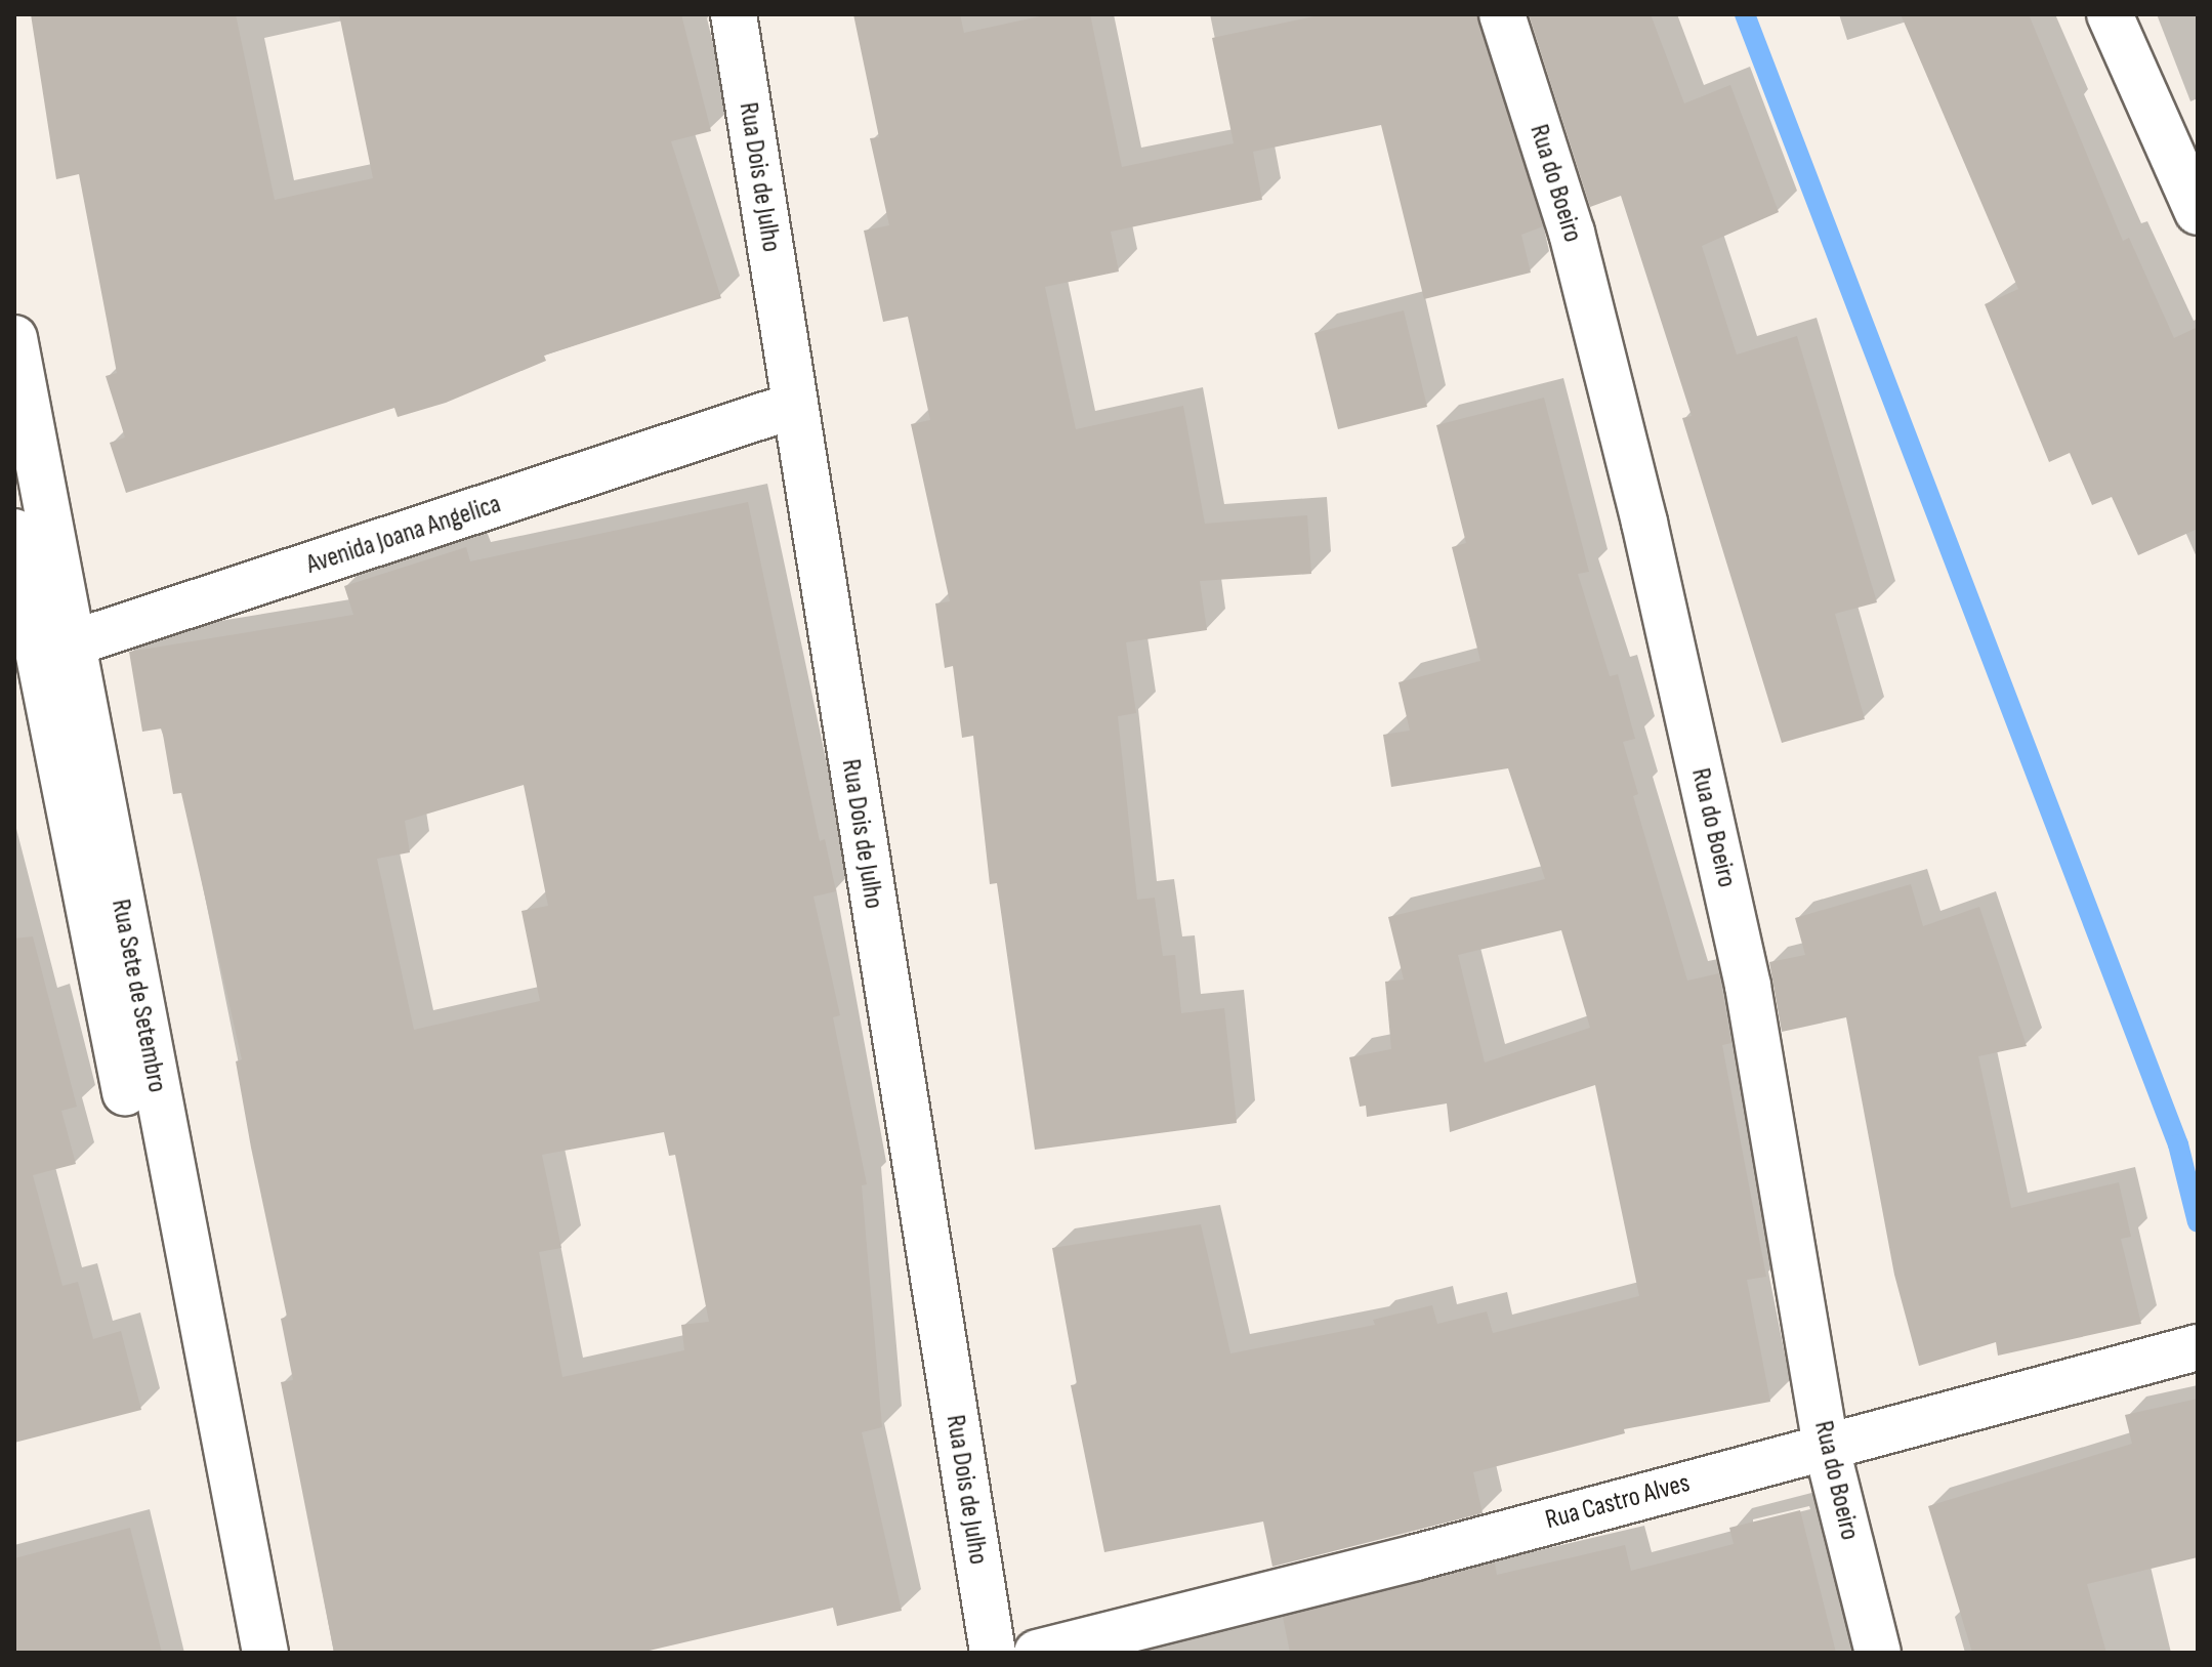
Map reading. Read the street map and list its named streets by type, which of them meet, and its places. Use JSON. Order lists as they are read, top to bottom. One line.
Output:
{"streets":{"street":["Rua Dois de Julho","Rua do Boeiro","Avenida Joana Angelica","Rua Sete de Setembro","Rua Castro Alves"]},"crossings":[["Rua Dois de Julho","Avenida Joana Angelica"],["Rua do Boeiro","Rua Castro Alves"],["Avenida Joana Angelica","Rua Sete de Setembro"]]}
